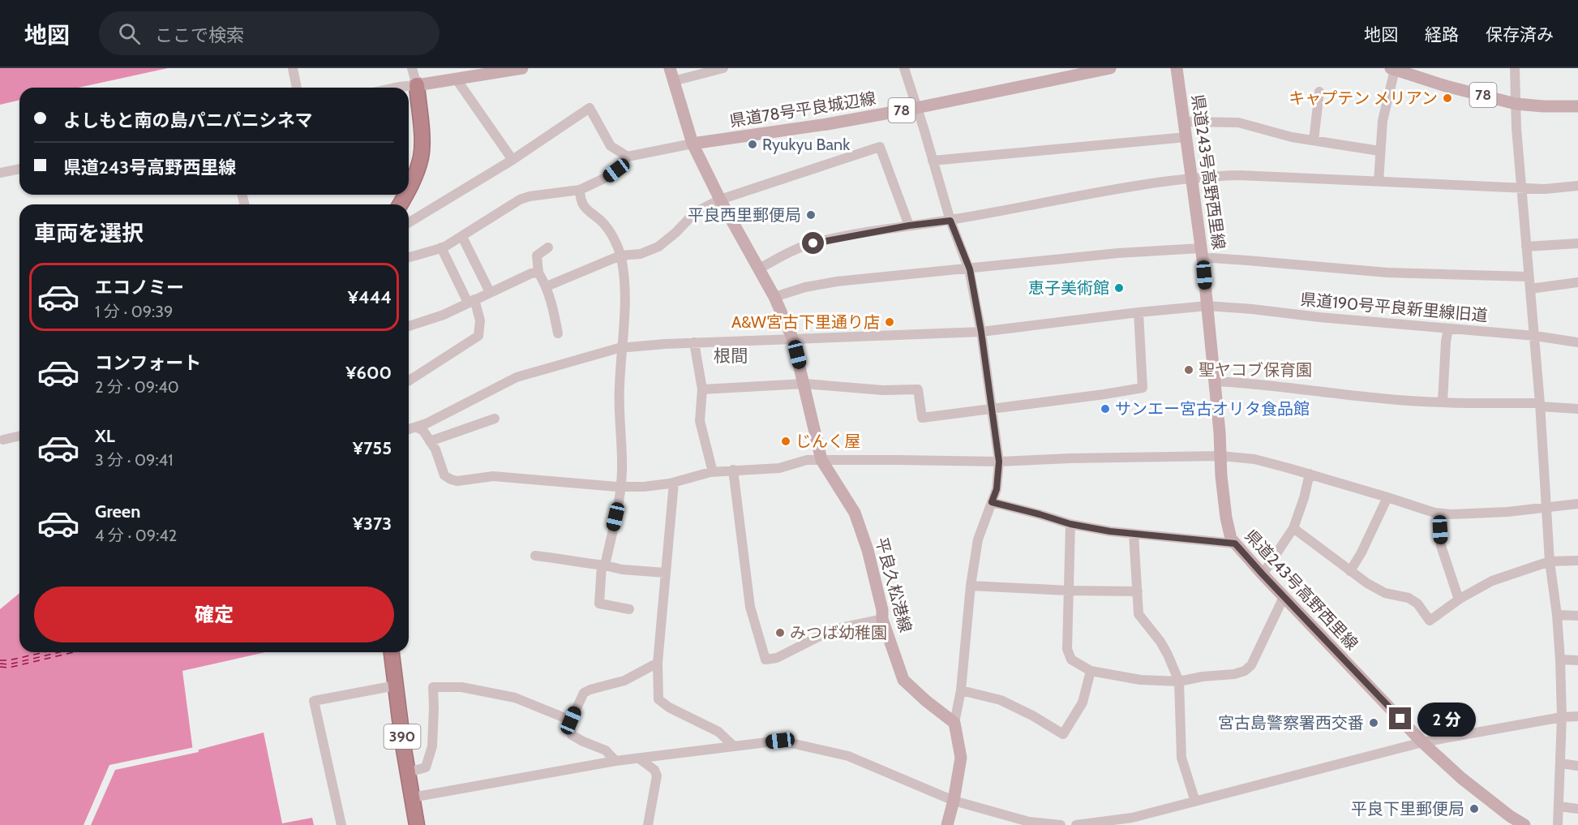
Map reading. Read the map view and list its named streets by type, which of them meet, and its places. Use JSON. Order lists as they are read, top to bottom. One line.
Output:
{"streets":{"highway":["390"],"main road":["78","県道78号平良城辺線","県道243号高野西里線","平良久松港線"],"street":["県道190号平良新里線旧道"]},"crossings":[["県道78号平良城辺線","平良久松港線"],["県道243号高野西里線","県道190号平良新里線旧道"],["県道190号平良新里線旧道","平良久松港線"]],"districts":["根間"],"places":["キャプテン メリアン","Ryukyu Bank","平良西里郵便局","恵子美術館","A&W宮古下里通り店","聖ヤコブ保育園","サンエー宮古オリタ食品館","じんく屋","みつば幼稚園","宮古島警察署西交番","平良下里郵便局"],"page":{"header":"地図","search":"ここで検索","nav":["地図","経路","保存済み"],"banner":["よしもと南の島パニパニシネマ","県道243号高野西里線"],"heading":"車両を選択","list":[{"name":"エコノミー","note":"1 分 · 09:39","value":"¥444"},{"name":"コンフォート","note":"2 分 · 09:40","value":"¥600"},{"name":"XL","note":"3 分 · 09:41","value":"¥755"},{"name":"Green","note":"4 分 · 09:42","value":"¥373"}],"buttons":"確定","bubble":"2 分"}}
